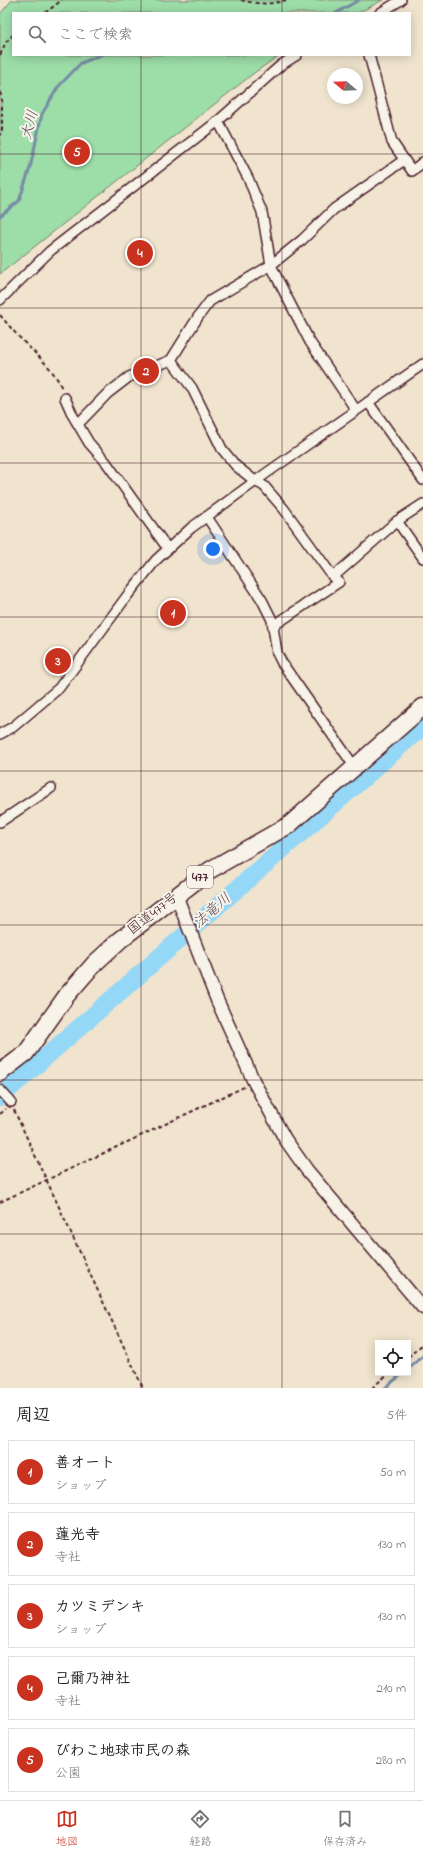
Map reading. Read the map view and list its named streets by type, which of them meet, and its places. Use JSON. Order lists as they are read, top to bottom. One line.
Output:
{"streets":{"highway":["477","国道477号"]},"water":["大川","法竜川"],"north":"left","page":{"search":"ここで検索","pins":["5","4","2","1","3"],"heading":["周辺","5件"],"list":[{"mark":"1","name":"善オート","note":"ショップ","value":"50 m"},{"mark":"2","name":"蓮光寺","note":"寺社","value":"130 m"},{"mark":"3","name":"カツミデンキ","note":"ショップ","value":"130 m"},{"mark":"4","name":"己爾乃神社","note":"寺社","value":"210 m"},{"mark":"5","name":"びわこ地球市民の森","note":"公園","value":"280 m"}],"nav":["地図","経路","保存済み"]}}
